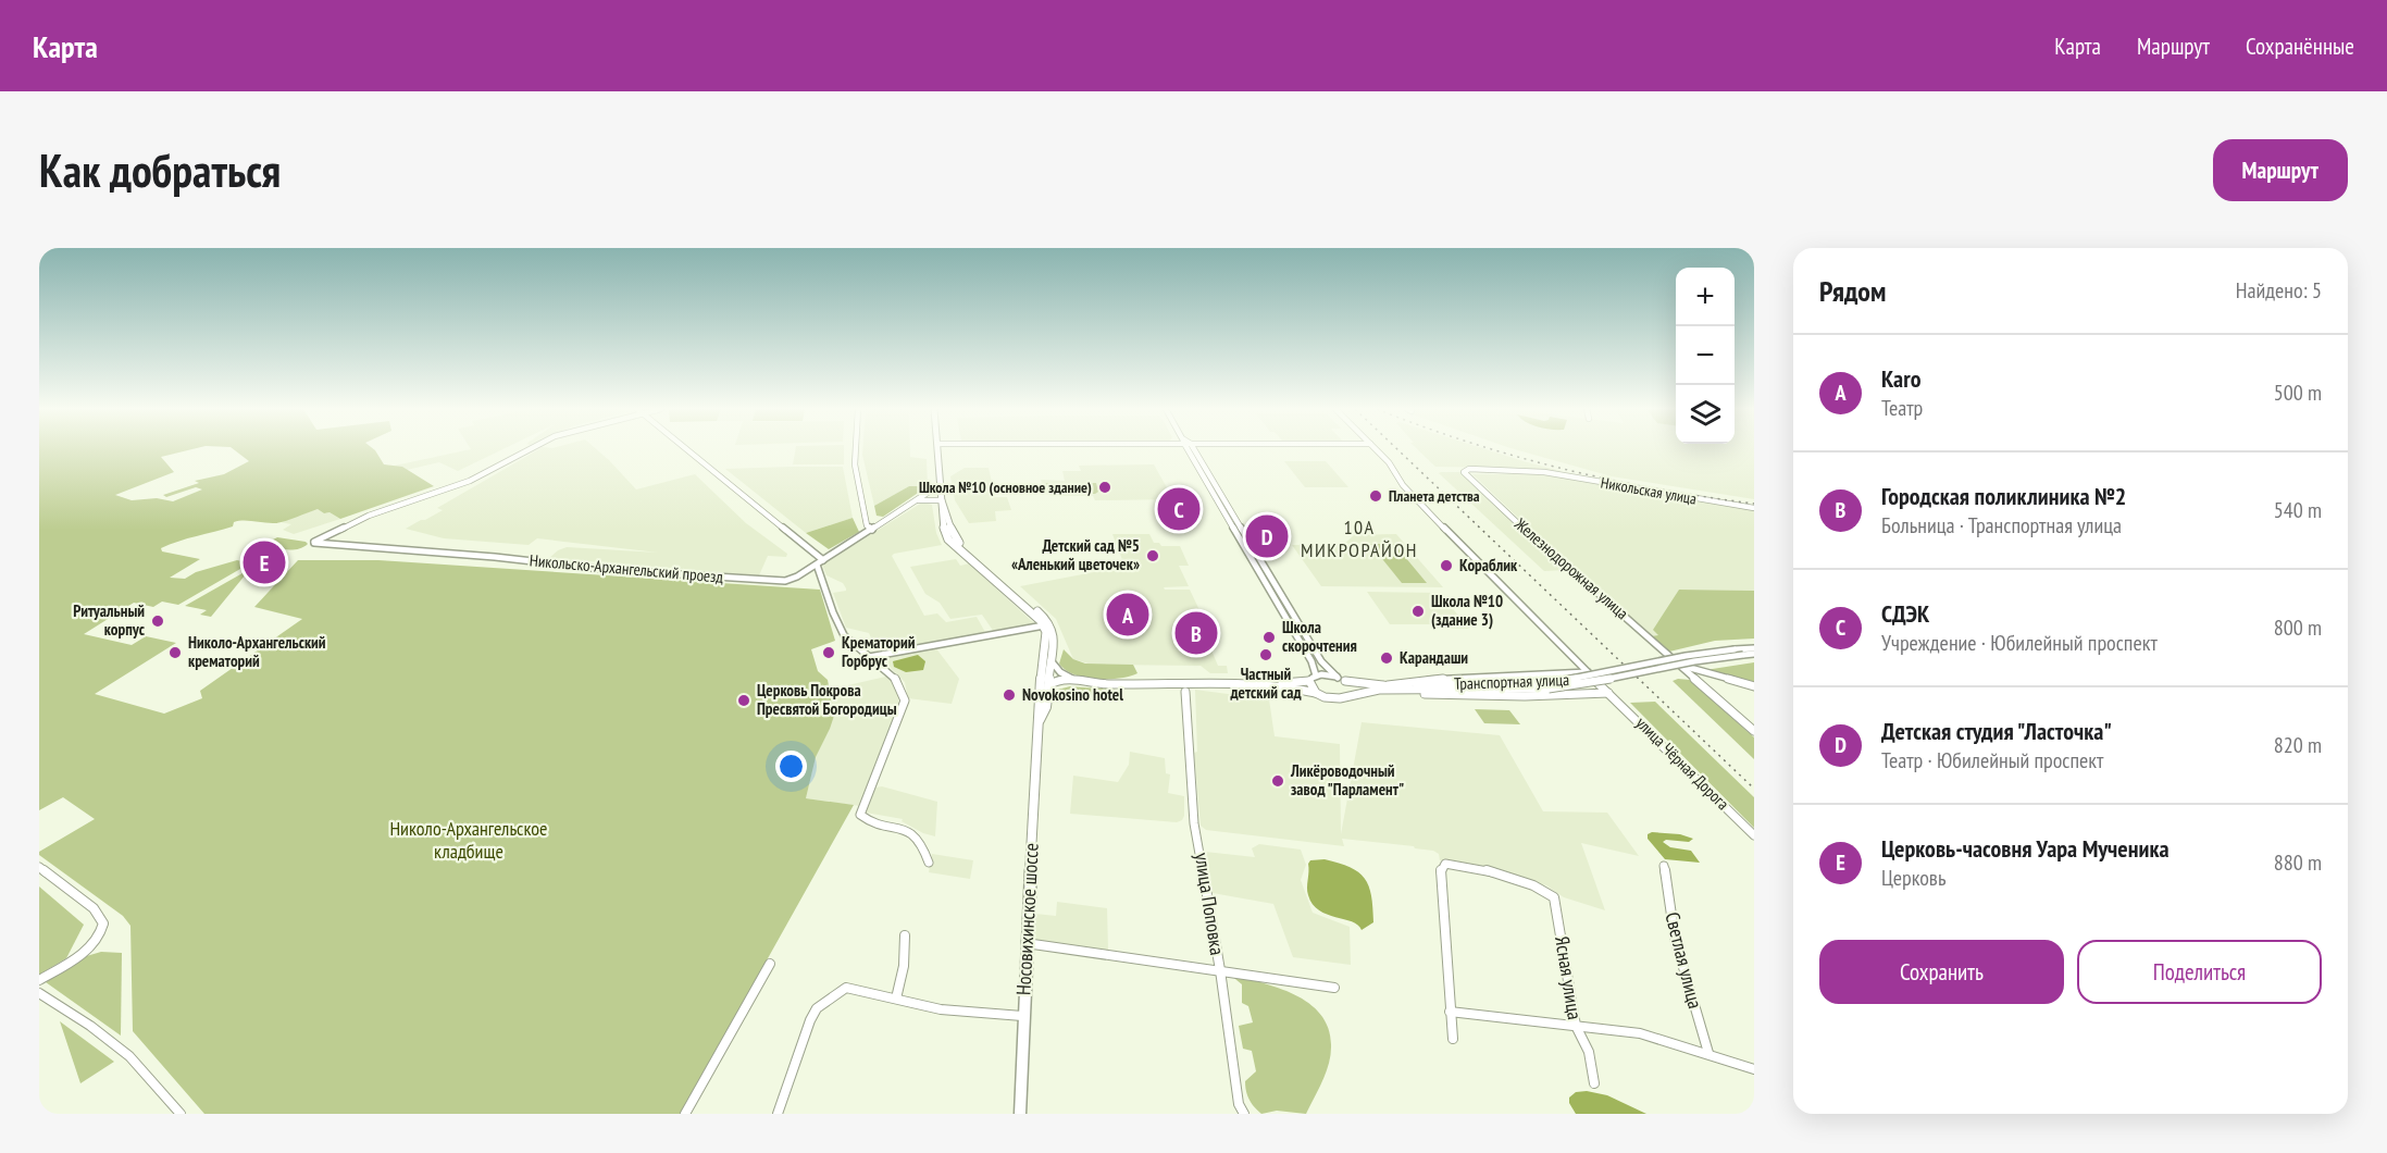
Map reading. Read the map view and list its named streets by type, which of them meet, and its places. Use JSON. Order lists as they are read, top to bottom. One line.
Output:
{"streets":{"main road":["Носовихинское шоссе"],"street":["Никольская улица","Никольско-Архангельский проезд","Железнодорожная улица","Транспортная улица","улица Чёрная Дорога","улица Поповка","Светлая улица","Ясная улица"]},"crossings":[["Никольская улица","Железнодорожная улица"]],"districts":["10А МИКРОРАЙОН"],"parks":["Николо-Архангельское кладбище"],"places":["Школа №10 (основное здание)","Планета детства","Детский сад №5 «Аленький цветочек»","Кораблик","Школа №10 (здание 3)","Ритуальный корпус","Школа скорочтения","Николо-Архангельский крематорий","Крематорий Горбрус","Частный детский сад","Карандаши","Novokosino hotel","Церковь Покрова Пресвятой Богородицы","Ликёроводочный завод \"Парламент\""],"page":{"header":"Карта","nav":["Карта","Маршрут","Сохранённые"],"buttons":["Маршрут",["Сохранить","Поделиться"]],"title":"Как добраться","heading":["Рядом","Найдено: 5"],"map_buttons":["+","−"],"list":[{"mark":"A","name":"Karo","note":"Театр","value":"500 m"},{"mark":"B","name":"Городская поликлиника №2","note":"Больница · Транспортная улица","value":"540 m"},{"mark":"C","name":"СДЭК","note":"Учреждение · Юбилейный проспект","value":"800 m"},{"mark":"D","name":"Детская студия \"Ласточка\"","note":"Театр · Юбилейный проспект","value":"820 m"},{"mark":"E","name":"Церковь-часовня Уара Мученика","note":"Церковь","value":"880 m"}],"pins":["C","D","E","A","B"]}}
